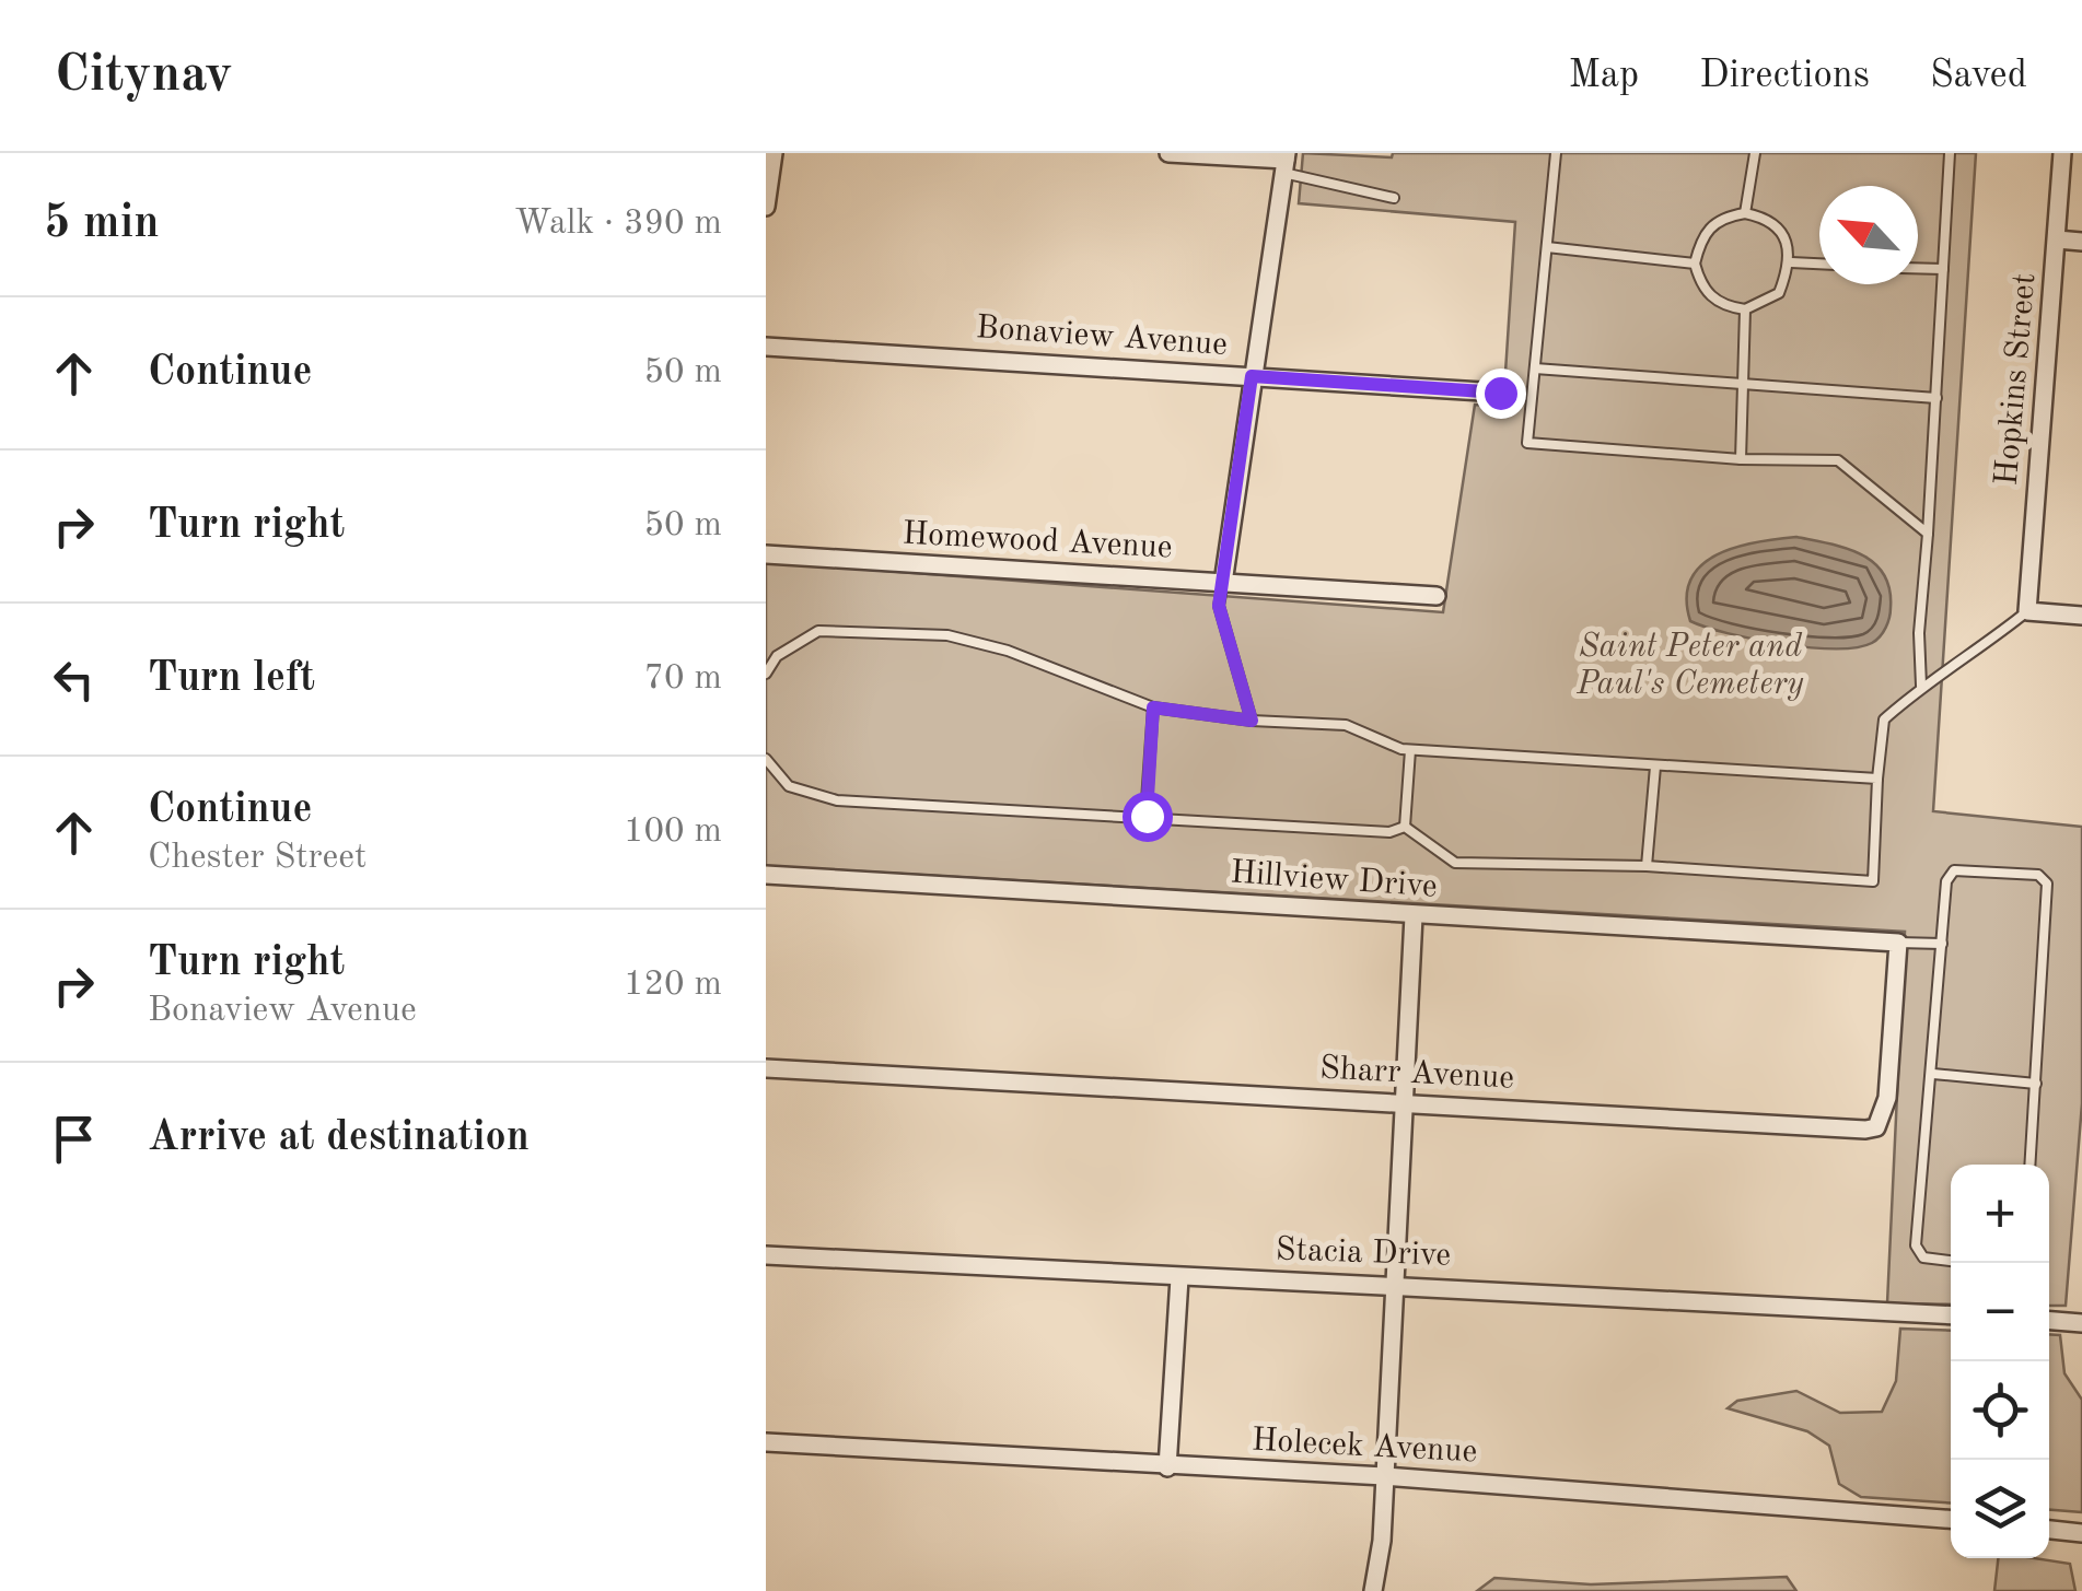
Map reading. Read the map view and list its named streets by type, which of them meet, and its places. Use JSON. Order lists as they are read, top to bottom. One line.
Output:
{"streets":{"street":["Bonaview Avenue","Hopkins Street","Homewood Avenue","Hillview Drive","Sharr Avenue","Stacia Drive","Holecek Avenue"]},"crossings":[["Hillview Drive","Sharr Avenue"]],"parks":["Saint Peter and Paul's Cemetery"],"north":"top left","page":{"header":"Citynav","nav":["Map","Directions","Saved"],"heading":["5 min","Walk · 390 m"],"list":[["Continue","50 m"],["Turn right","50 m"],["Turn left","70 m"],["Continue","Chester Street","100 m"],["Turn right","Bonaview Avenue","120 m"],"Arrive at destination"],"map_buttons":["+","−"]}}
